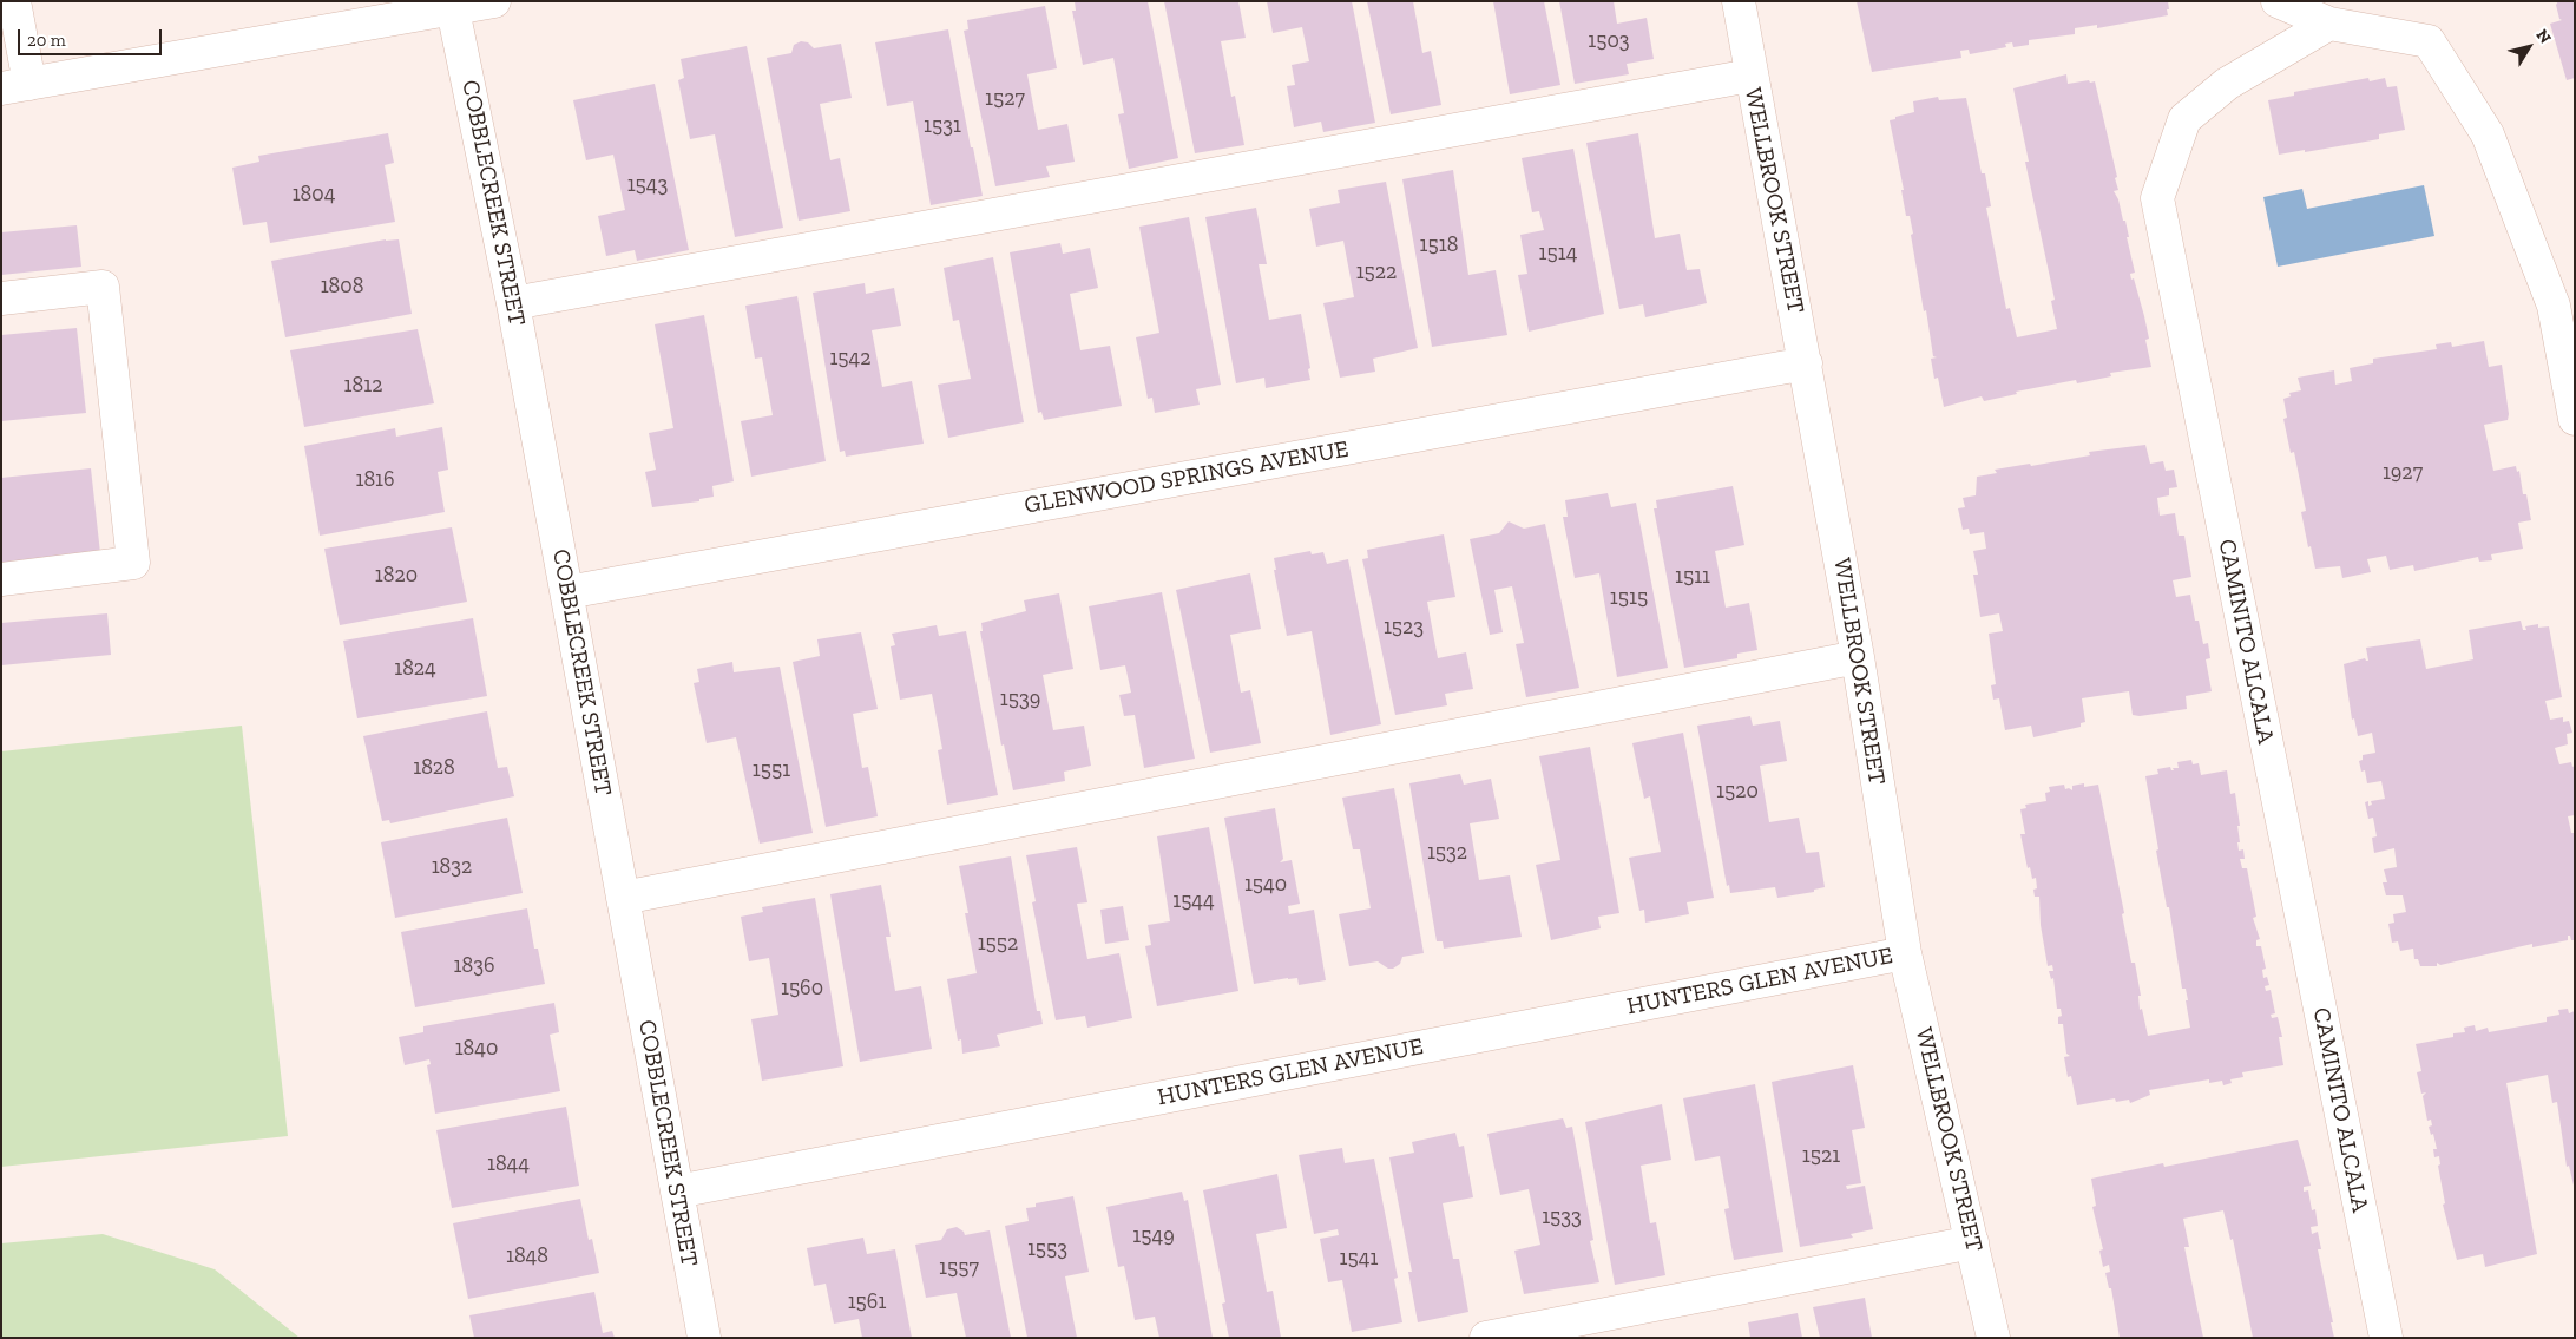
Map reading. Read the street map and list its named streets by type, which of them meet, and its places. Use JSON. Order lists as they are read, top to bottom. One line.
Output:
{"streets":{"street":["WELLBROOK STREET","COBBLECREEK STREET","GLENWOOD SPRINGS AVENUE","CAMINITO ALCALA","HUNTERS GLEN AVENUE"]},"crossings":[["WELLBROOK STREET","GLENWOOD SPRINGS AVENUE"],["WELLBROOK STREET","HUNTERS GLEN AVENUE"],["COBBLECREEK STREET","GLENWOOD SPRINGS AVENUE"],["COBBLECREEK STREET","HUNTERS GLEN AVENUE"]],"house_numbers":["1503","1527","1531","1543","1804","1518","1514","1522","1808","1542","1812","1927","1816","1820","1511","1515","1523","1824","1539","1828","1551","1520","1532","1832","1540","1544","1552","1836","1560","1840","1521","1844","1533","1549","1553","1848","1541","1557","1561"],"scale_bar":"20 m","north":"top right"}
